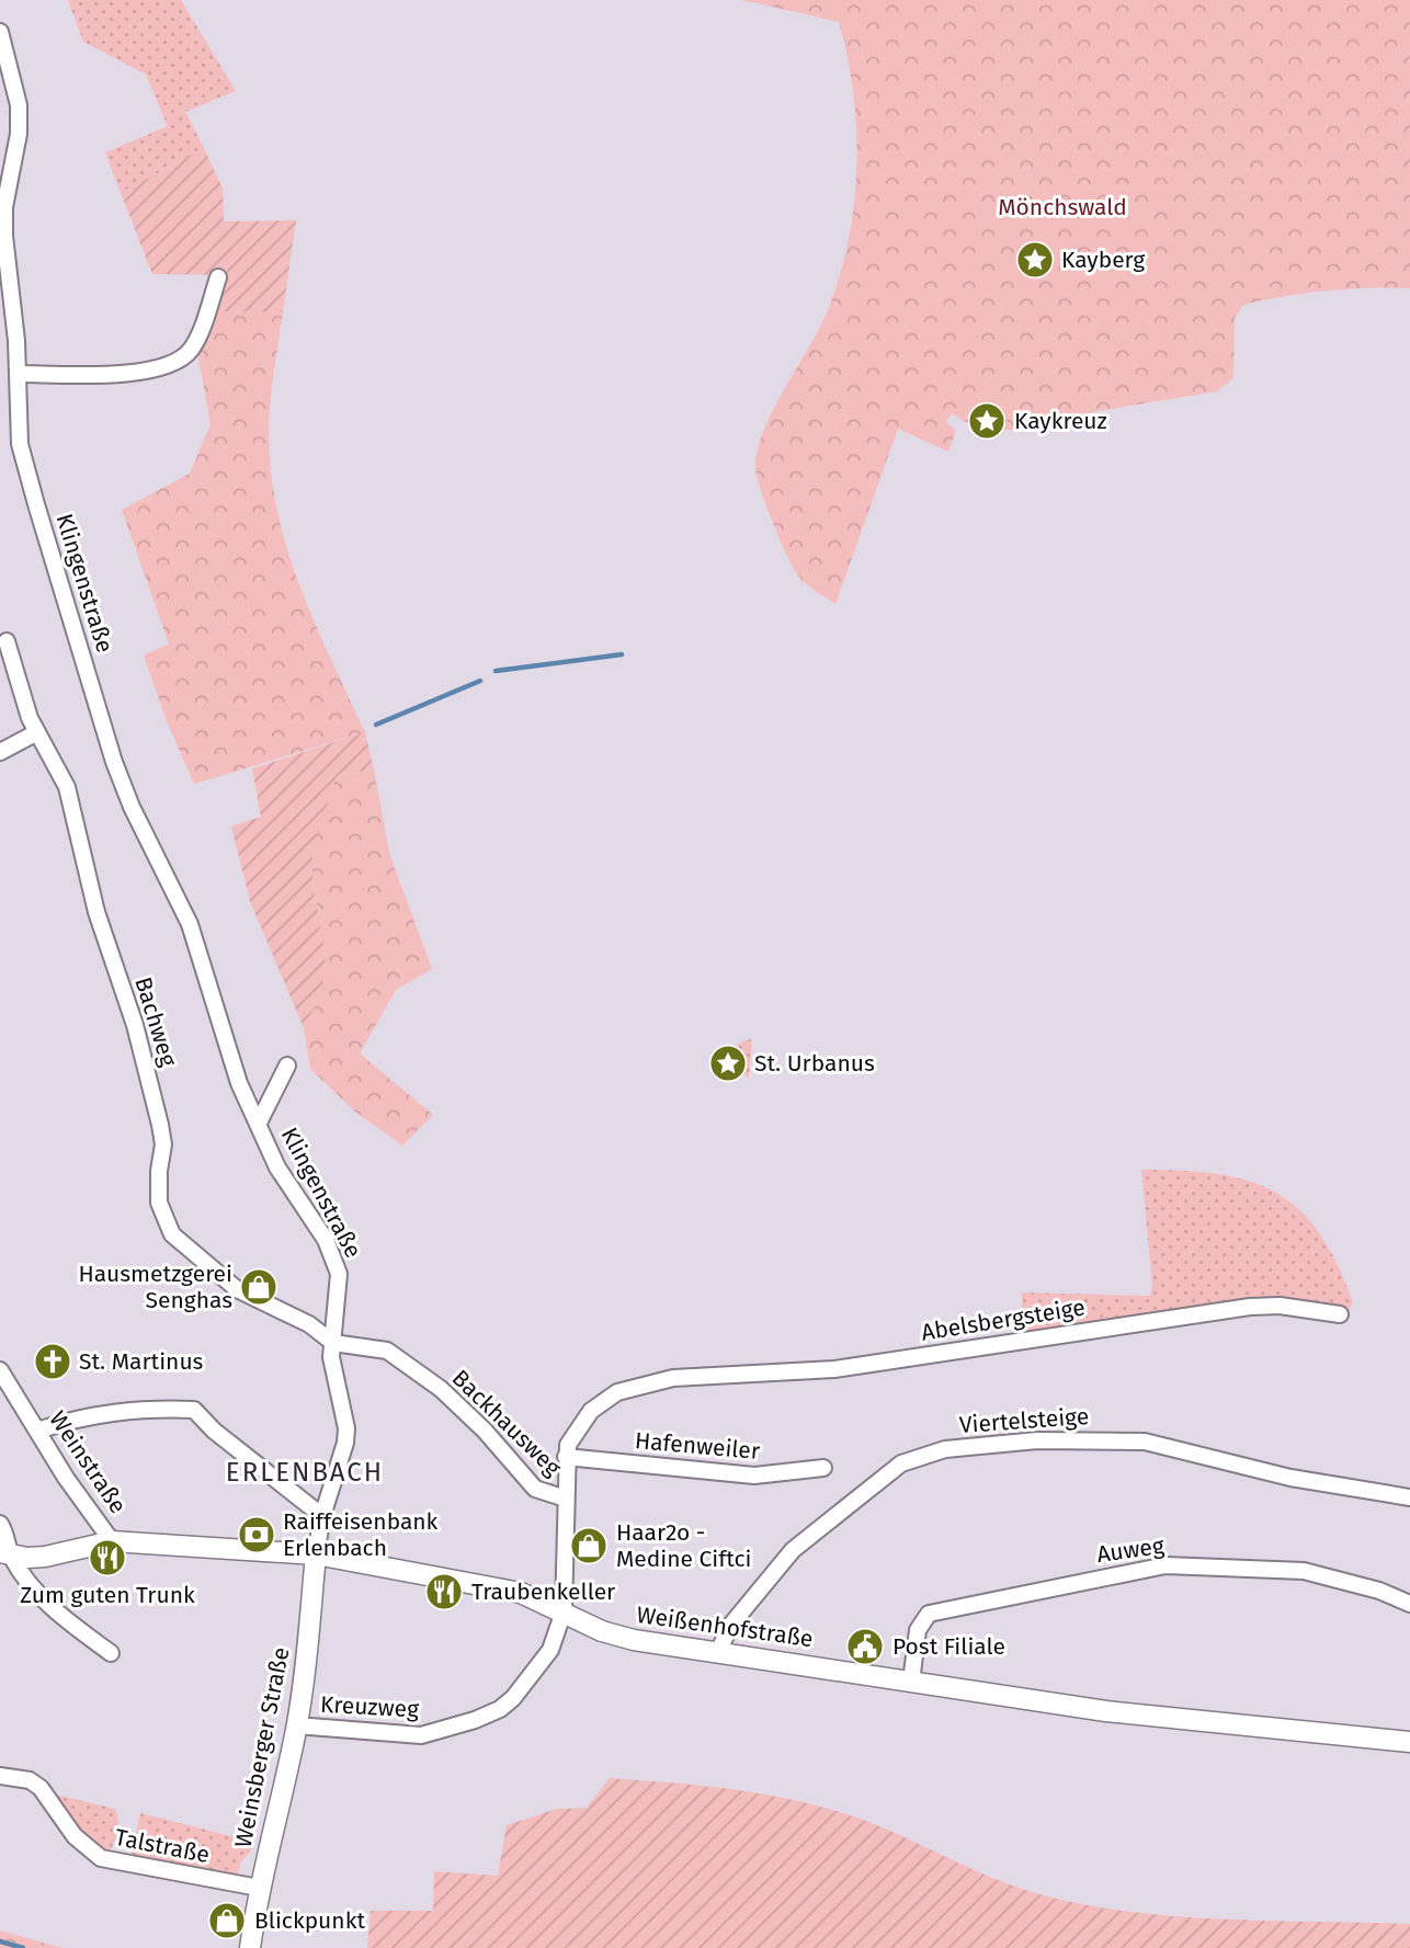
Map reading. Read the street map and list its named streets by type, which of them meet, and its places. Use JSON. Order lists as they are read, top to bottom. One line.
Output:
{"streets":{"street":["Klingenstraße","Bachweg","Abelsbergsteige","Viertelsteige","Backhausweg","Hafenweiler","Weinstraße","Auweg","Weißenhofstraße","Kreuzweg","Weinsberger Straße","Talstraße"]},"crossings":[["Klingenstraße","Bachweg"],["Klingenstraße","Backhausweg"],["Klingenstraße","Weißenhofstraße"],["Klingenstraße","Weinsberger Straße"],["Bachweg","Backhausweg"],["Abelsbergsteige","Hafenweiler"],["Viertelsteige","Weißenhofstraße"],["Weinstraße","Weißenhofstraße"],["Auweg","Weißenhofstraße"],["Weißenhofstraße","Kreuzweg"],["Weißenhofstraße","Weinsberger Straße"],["Kreuzweg","Weinsberger Straße"],["Weinsberger Straße","Talstraße"]],"districts":["ERLENBACH"],"parks":["Mönchswald"],"places":{"place":["Kayberg","Kaykreuz","St. Urbanus"],"shop":["Hausmetzgerei Senghas","Haar2o - Medine Ciftci","Blickpunkt"],"church":["St. Martinus"],"bank":["Raiffeisenbank Erlenbach"],"restaurant":["Zum guten Trunk","Traubenkeller"],"public building":["Post Filiale"]}}
